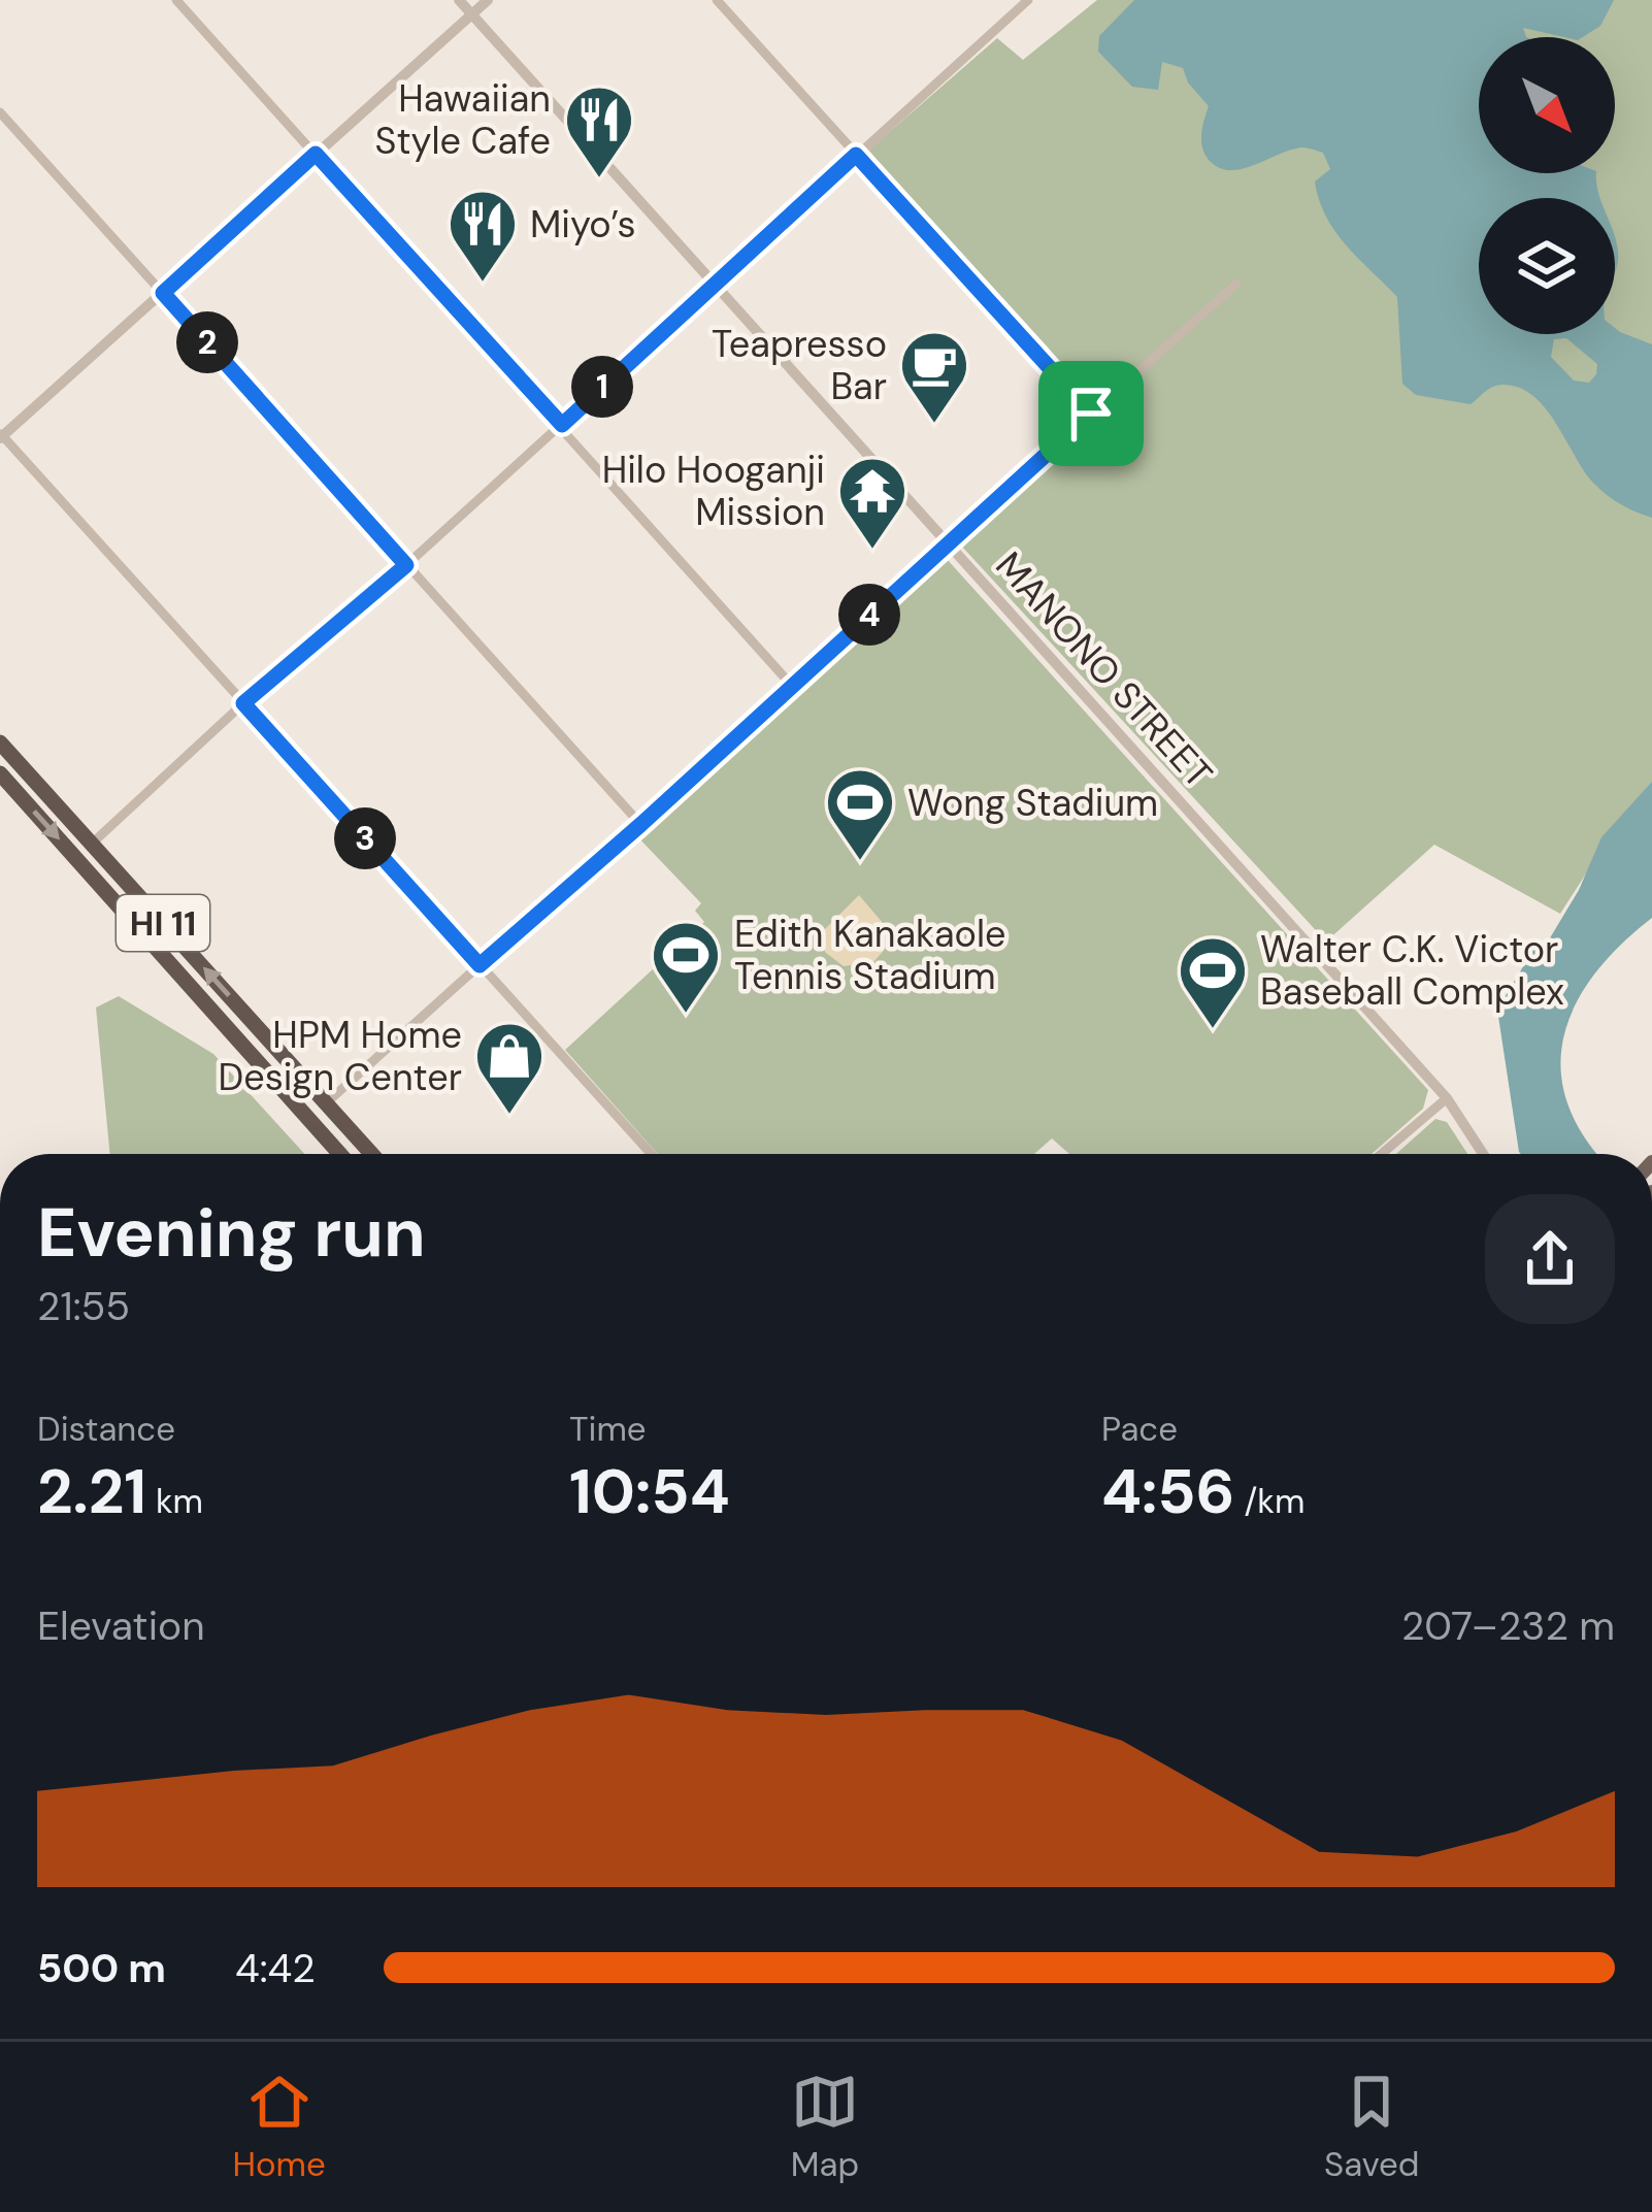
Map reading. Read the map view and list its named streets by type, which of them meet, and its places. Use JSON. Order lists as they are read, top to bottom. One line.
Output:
{"streets":{"highway":["HI 11"],"street":["MANONO STREET"]},"places":{"restaurant":["Hawaiian Style Cafe","Miyo’s"],"cafe":["Teapresso Bar"],"temple":["Hilo Hooganji Mission"],"sports":["Wong Stadium","Edith Kanakaole Tennis Stadium","Walter C.K. Victor Baseball Complex"],"shop":["HPM Home Design Center"]},"north":"bottom right","page":{"pins":["2","1","4","3"],"heading":["Evening run","21:55"],"stats":[["Distance","2.21 km"],["Time","10:54"],["Pace","4:56 /km"]],"chart":["Elevation","207–232 m"],"list":[{"name":"500 m","note":"4:42"}],"tabs":["Home","Map","Saved"]}}
